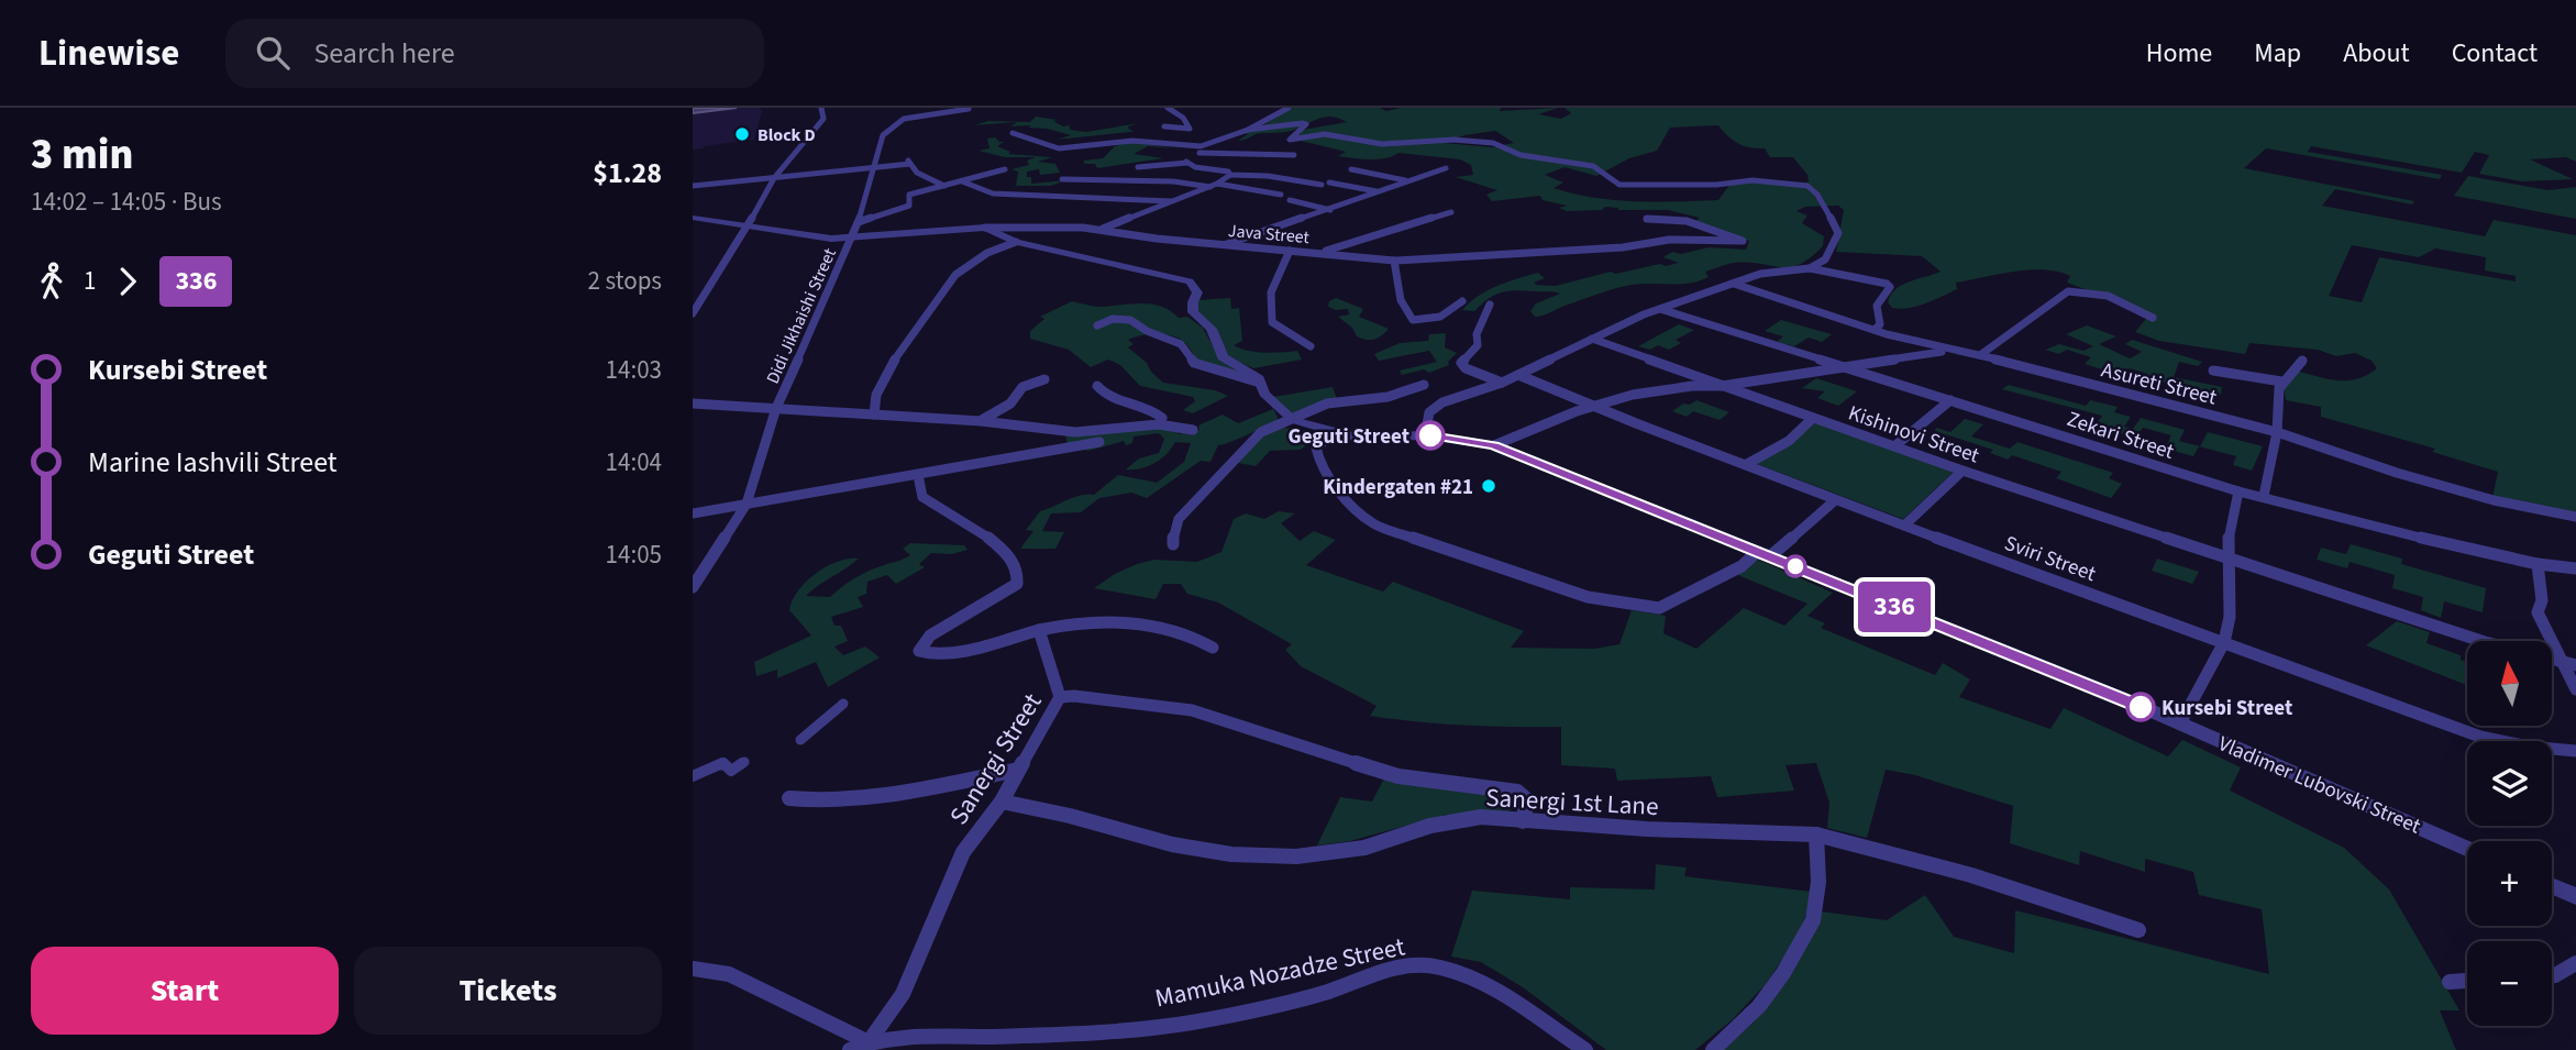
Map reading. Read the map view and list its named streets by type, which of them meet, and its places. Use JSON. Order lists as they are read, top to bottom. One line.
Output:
{"streets":{"street":["Java Street","Didi Jikhaishi Street","Asureti Street","Kishinovi Street","Zekari Street","Sviri Street","Sanergi Street","Vladimer Lubovski Street","Sanergi 1st Lane","Mamuka Nozadze Street"]},"crossings":[["Java Street","Didi Jikhaishi Street"],["Sanergi Street","Sanergi 1st Lane"],["Sanergi Street","Mamuka Nozadze Street"]],"places":["Block D","Geguti Street","Kindergaten #21","Kursebi Street"],"lines":["bus line 336"],"north":"top","page":{"header":"Linewise","search":"Search here","nav":["Home","Map","About","Contact"],"heading":["3 min","14:02 – 14:05 · Bus","$1.28"],"on_map":"336","legs":["1","336","2 stops"],"list":[{"name":"Kursebi Street","value":"14:03"},{"name":"Marine Iashvili Street","value":"14:04"},{"name":"Geguti Street","value":"14:05"}],"map_buttons":["+","−"],"buttons":["Start","Tickets"]}}
